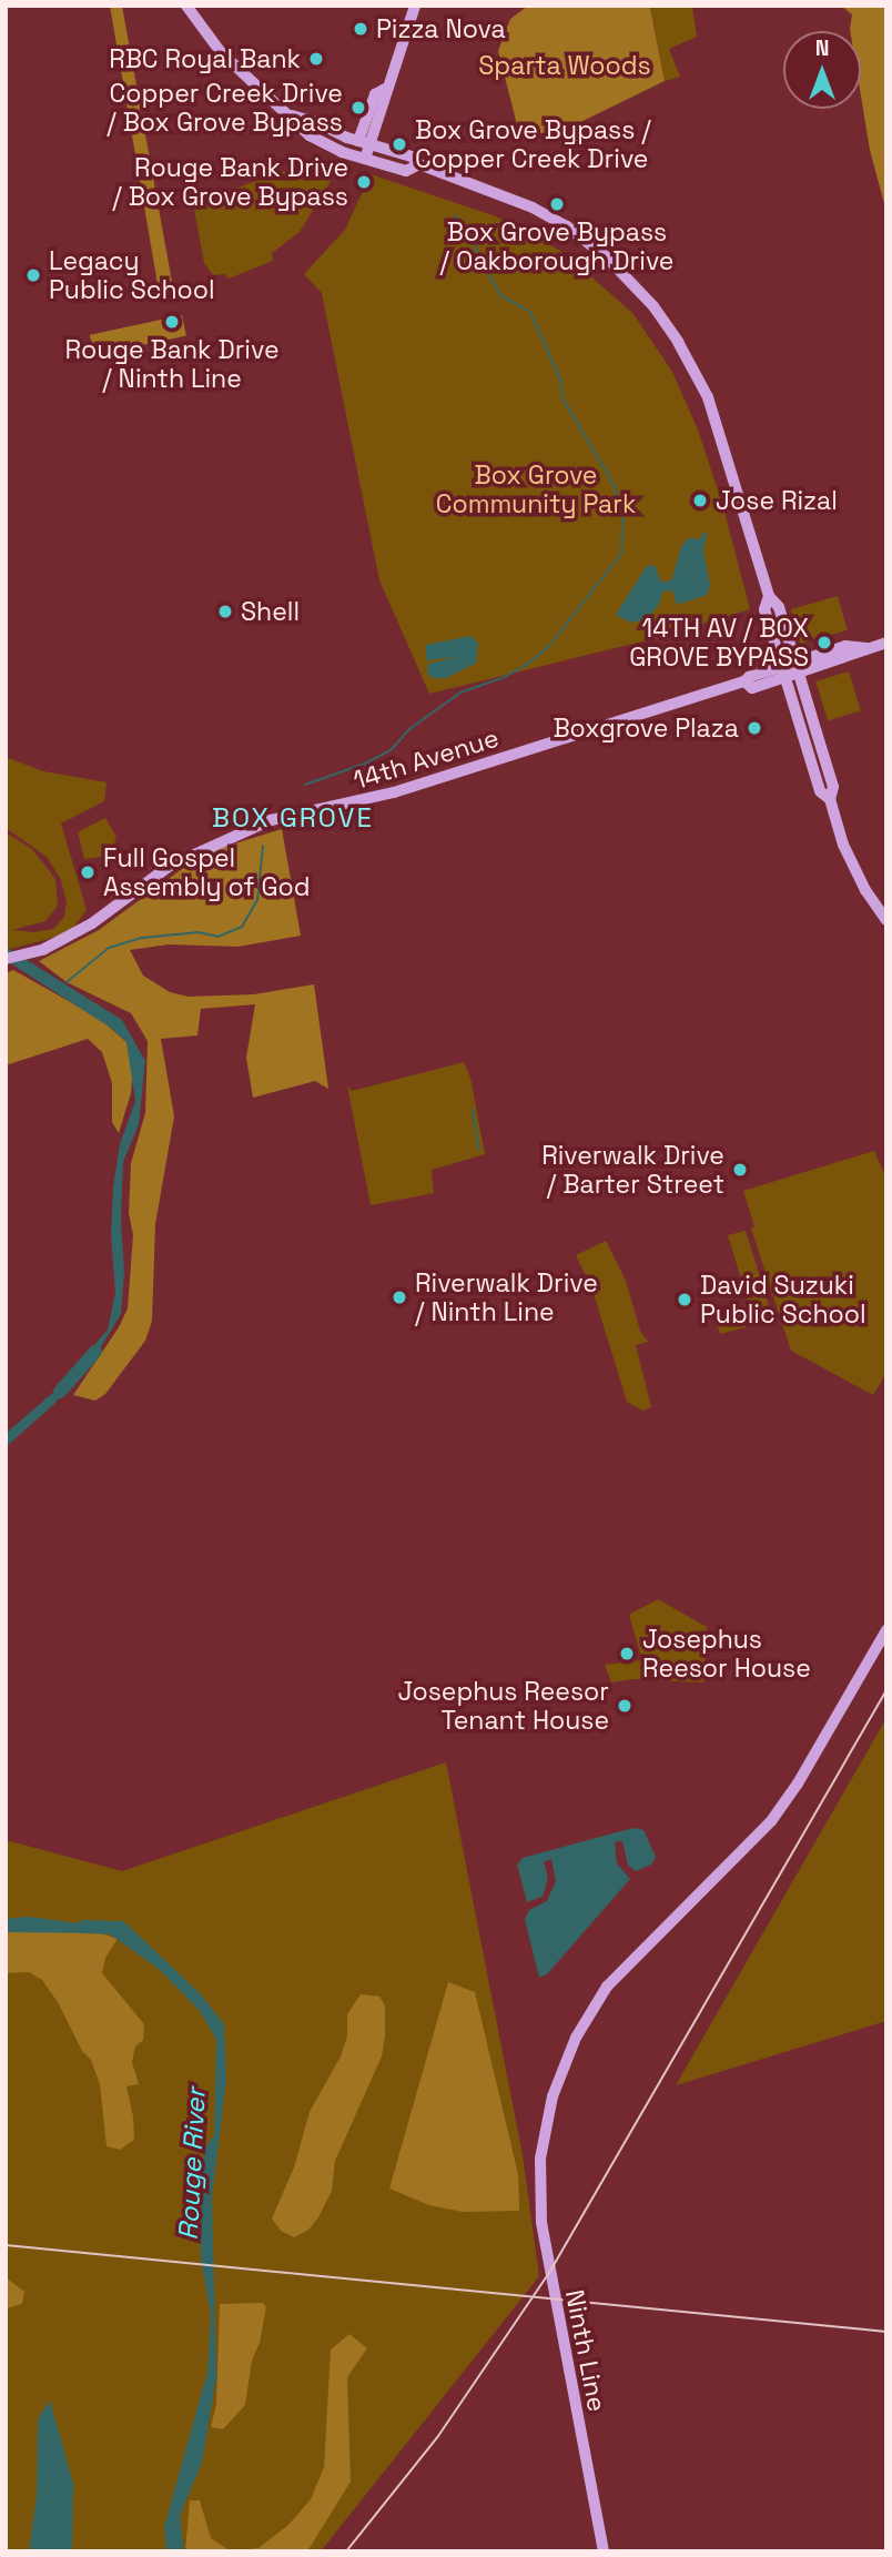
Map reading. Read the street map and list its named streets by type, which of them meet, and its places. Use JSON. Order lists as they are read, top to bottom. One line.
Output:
{"streets":{"main road":["14th Avenue","Ninth Line"]},"districts":["BOX GROVE"],"water":["Rouge River"],"parks":["Sparta Woods","Box Grove Community Park"],"places":["Pizza Nova","RBC Royal Bank","Copper Creek Drive / Box Grove Bypass","Box Grove Bypass / Copper Creek Drive","Rouge Bank Drive / Box Grove Bypass","Box Grove Bypass / Oakborough Drive","Legacy Public School","Rouge Bank Drive / Ninth Line","Jose Rizal","Shell","14TH AV / BOX GROVE BYPASS","Boxgrove Plaza","Full Gospel Assembly of God","Riverwalk Drive / Barter Street","Riverwalk Drive / Ninth Line","David Suzuki Public School","Josephus Reesor House","Josephus Reesor Tenant House"],"north":"top"}
